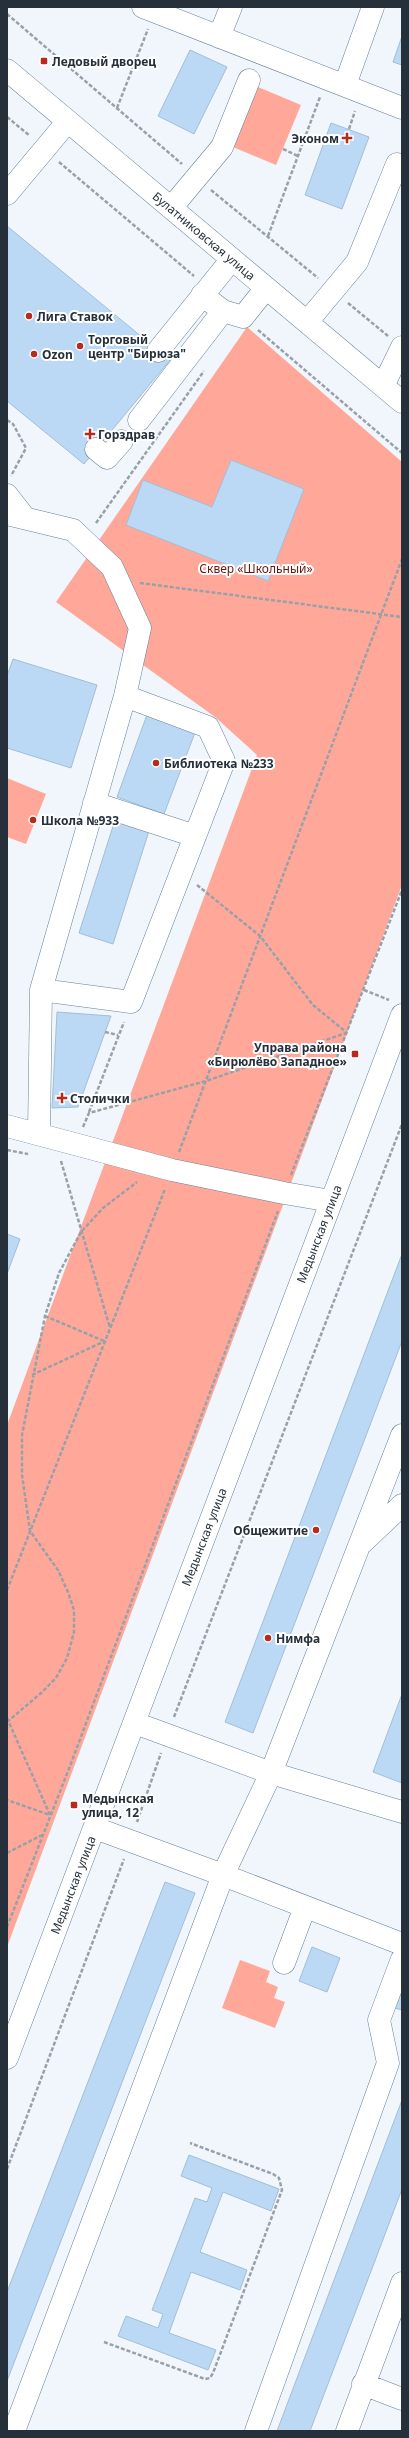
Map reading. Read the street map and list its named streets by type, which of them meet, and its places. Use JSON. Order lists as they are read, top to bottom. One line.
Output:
{"streets":{"street":["Булатниковская улица","Медынская улица"]},"parks":["Сквер «Школьный»"],"places":{"transit":["Ледовый дворец","Управа района «Бирюлёво Западное»","Медынская улица, 12"],"health":["Эконом","Горздрав","Столички"],"other":["Лига Ставок","Торговый центр \"Бирюза\"","Ozon","Библиотека №233","Школа №933","Общежитие","Нимфа"]}}
